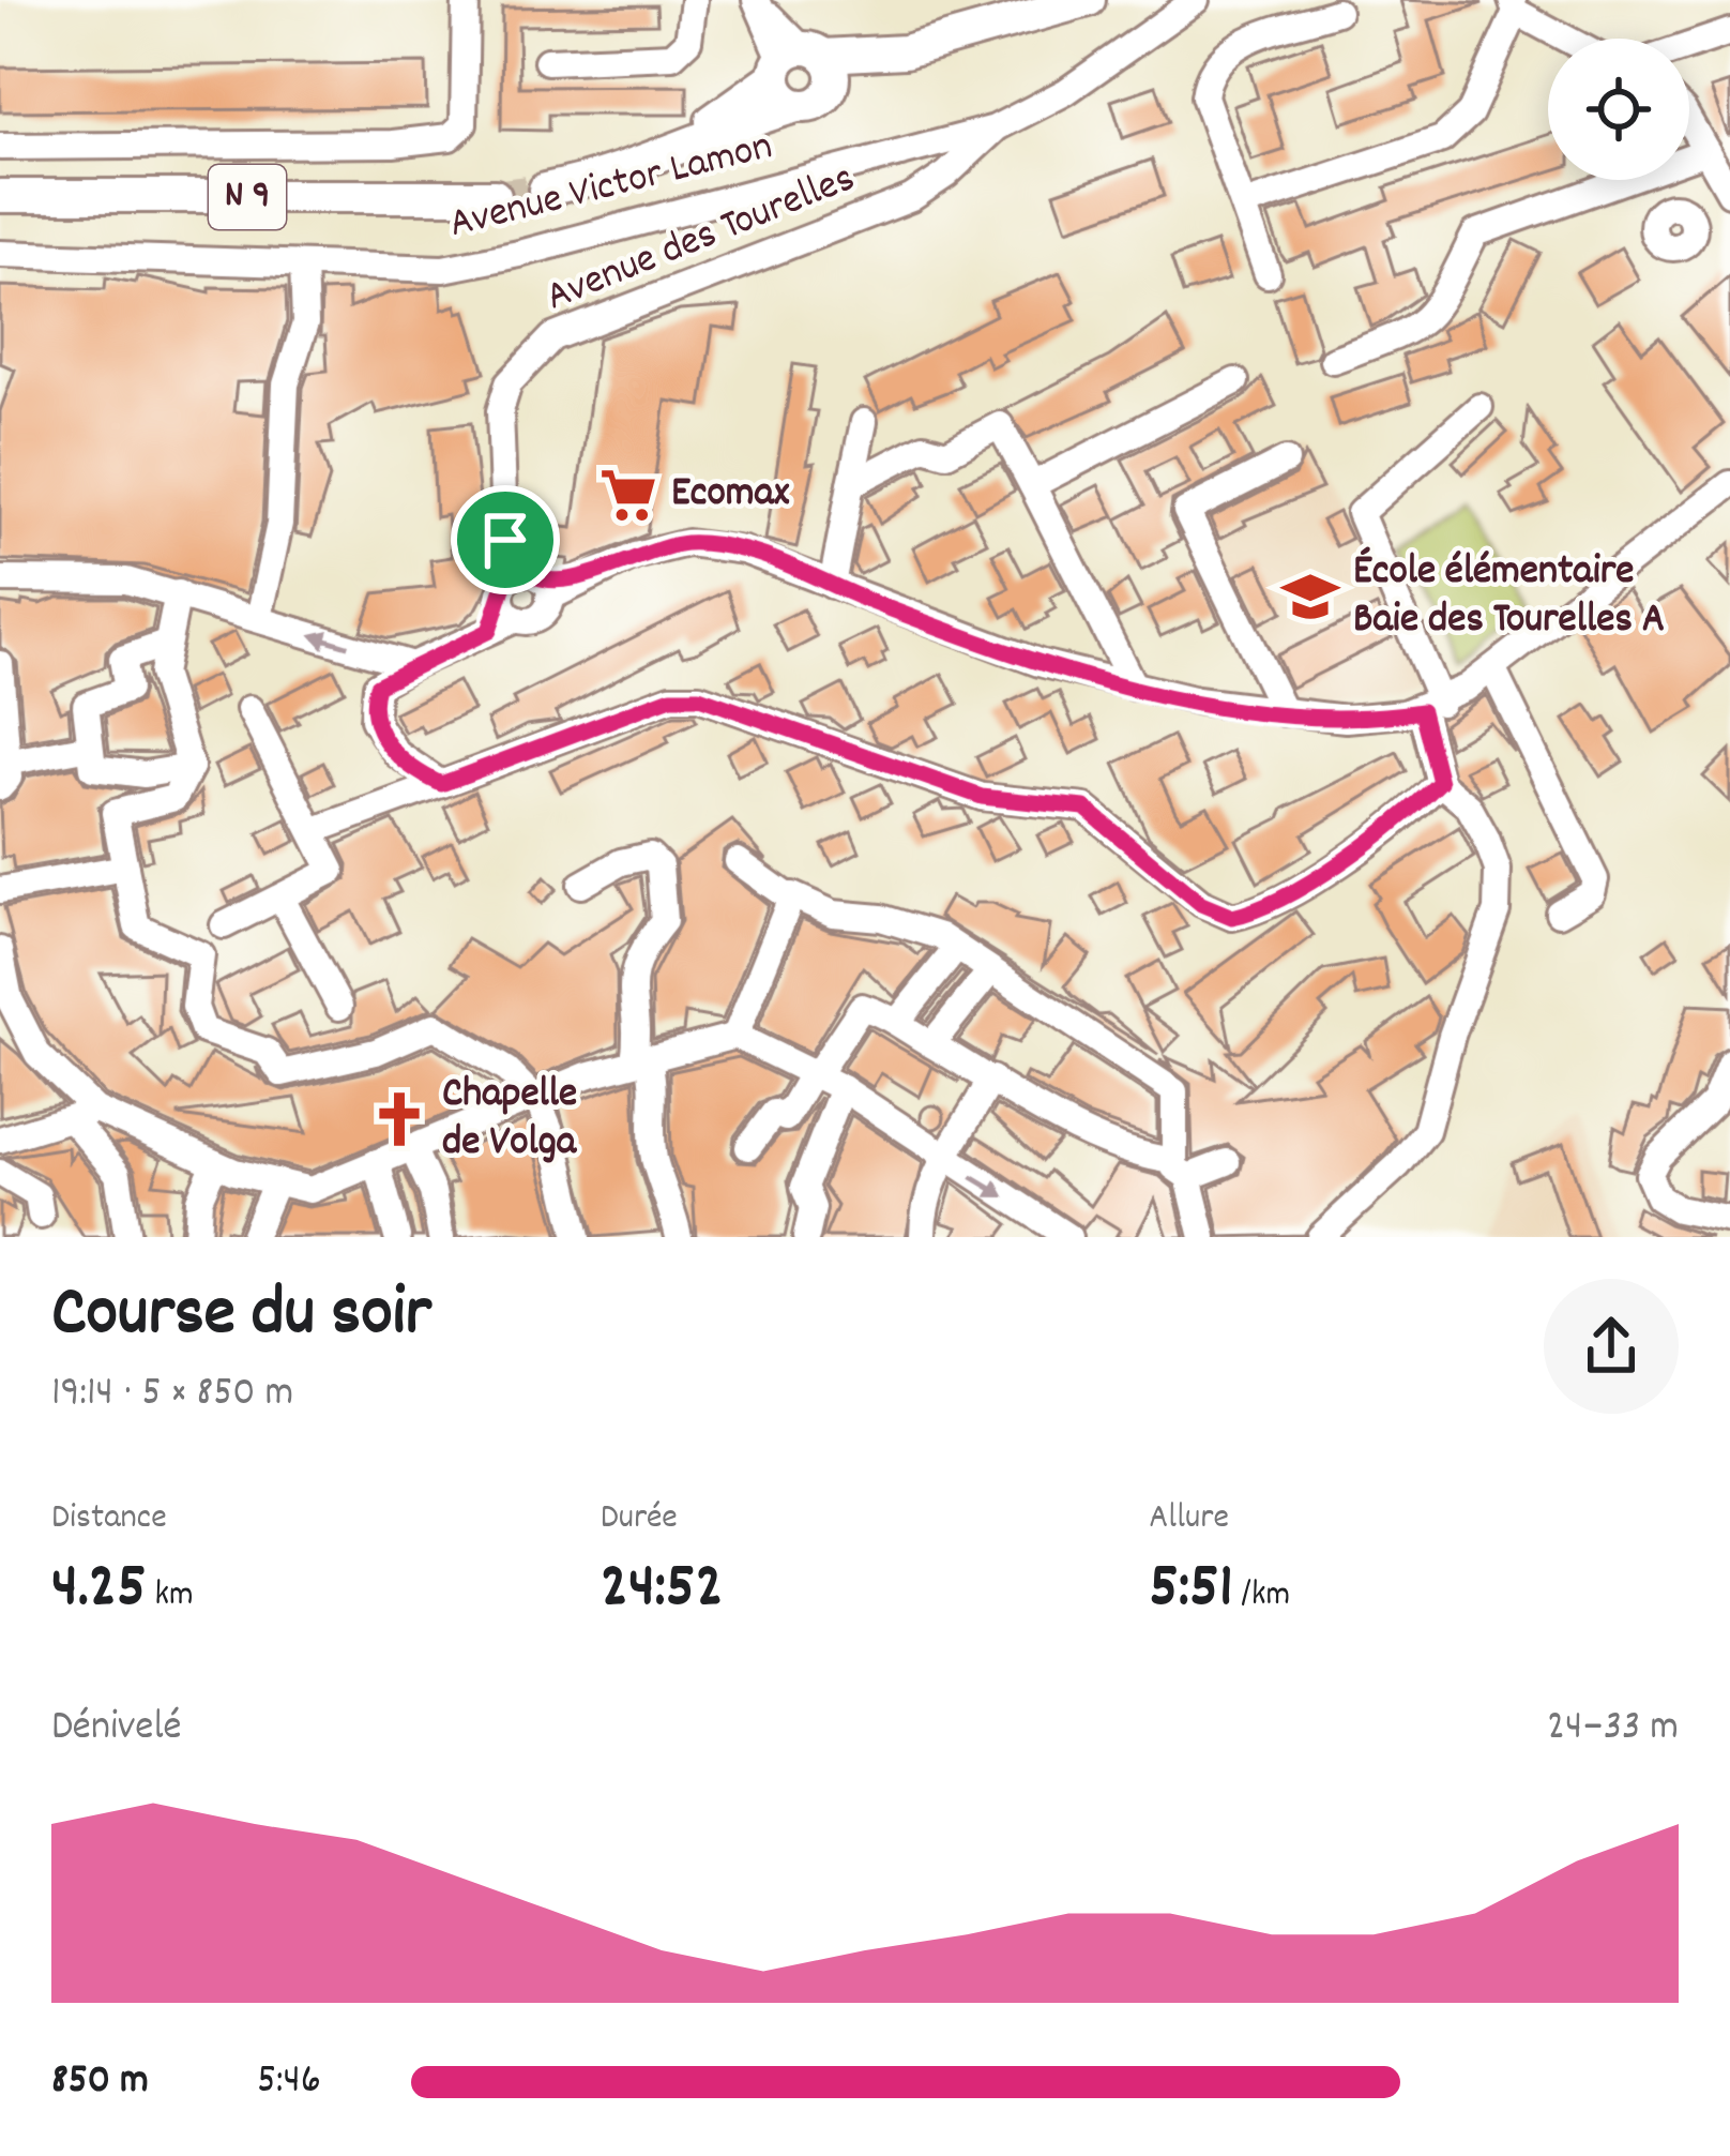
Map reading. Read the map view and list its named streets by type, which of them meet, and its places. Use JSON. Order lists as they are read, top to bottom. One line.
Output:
{"streets":{"main road":["N 9"],"street":["Avenue Victor Lamon","Avenue des Tourelles"]},"crossings":[["Avenue Victor Lamon","Avenue des Tourelles"]],"places":{"supermarket":["Ecomax"],"school or university":["École élémentaire Baie des Tourelles A"],"church":["Chapelle de Volga"]},"page":{"heading":["Course du soir","19:14 · 5 × 850 m"],"stats":[["Distance","4.25 km"],["Durée","24:52"],["Allure","5:51 /km"]],"chart":["Dénivelé","24–33 m"],"list":[{"name":"850 m","note":"5:46"}]}}
